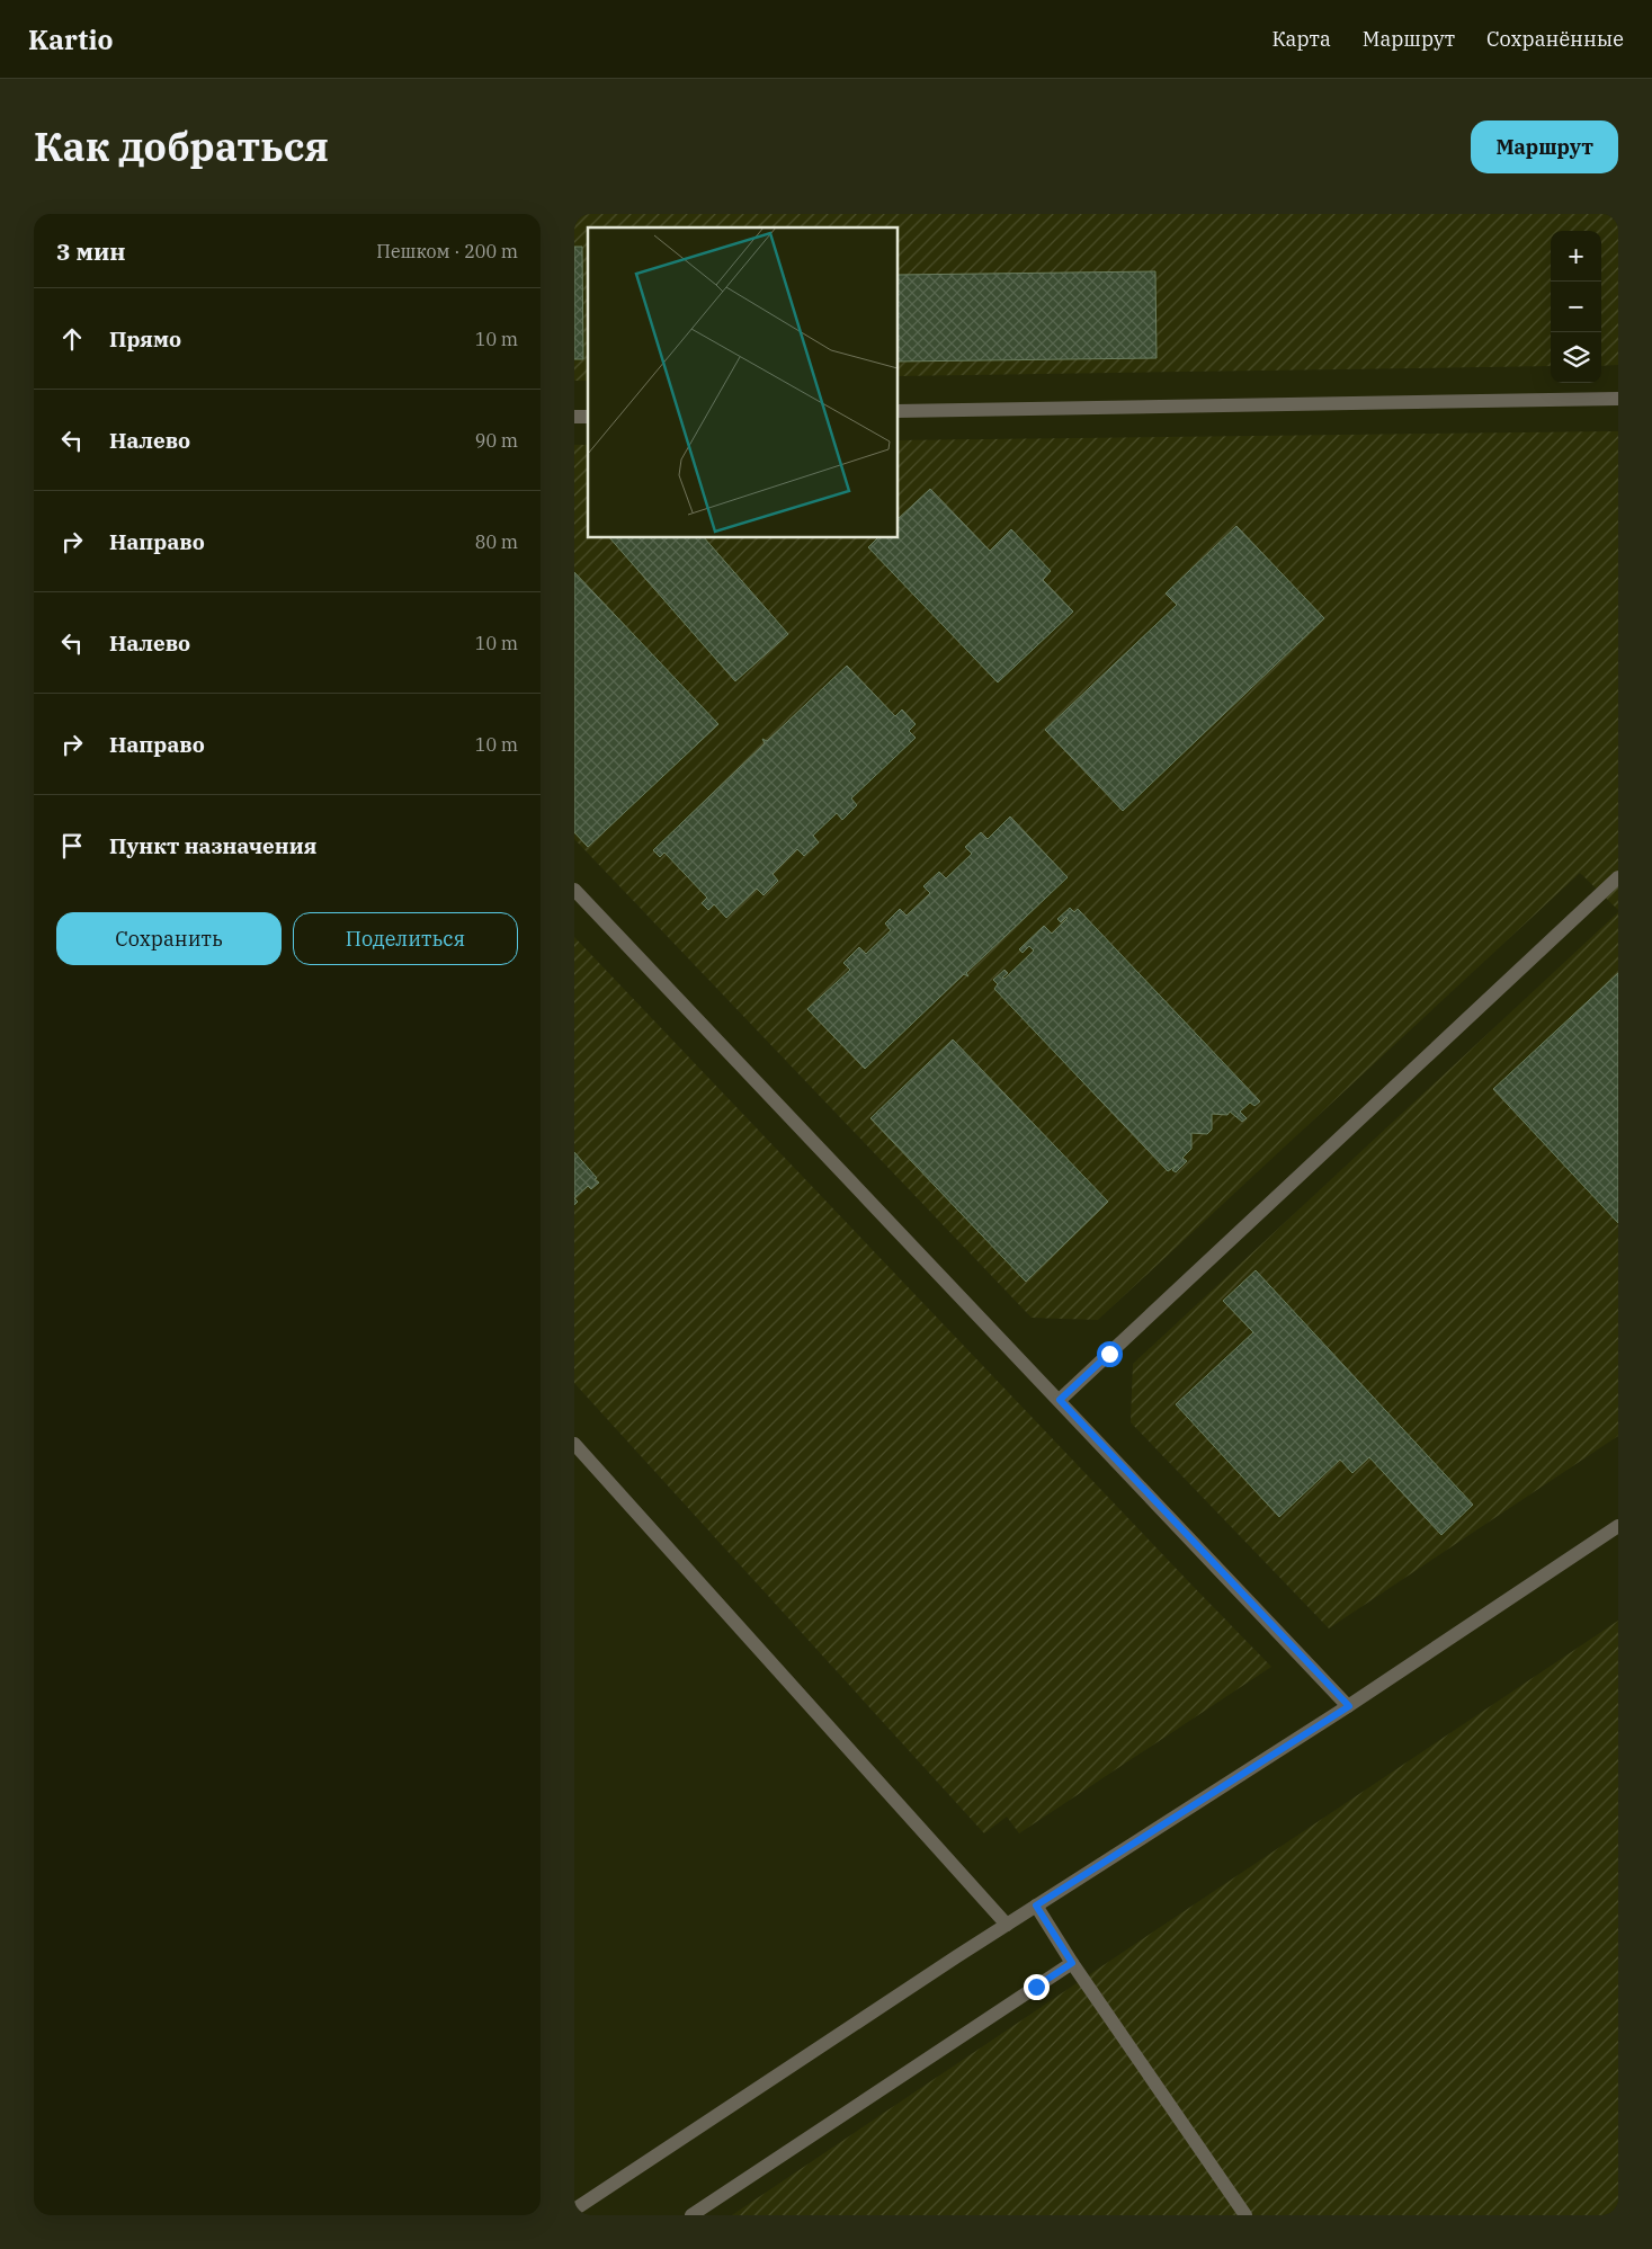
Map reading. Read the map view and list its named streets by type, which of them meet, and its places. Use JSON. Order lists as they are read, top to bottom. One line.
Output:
{"page":{"header":"Kartio","nav":["Карта","Маршрут","Сохранённые"],"title":"Как добраться","buttons":["Маршрут",["Сохранить","Поделиться"]],"heading":["3 мин","Пешком · 200 m"],"map_buttons":["+","−"],"list":[["Прямо","10 m"],["Налево","90 m"],["Направо","80 m"],["Налево","10 m"],["Направо","10 m"],"Пункт назначения"]}}
